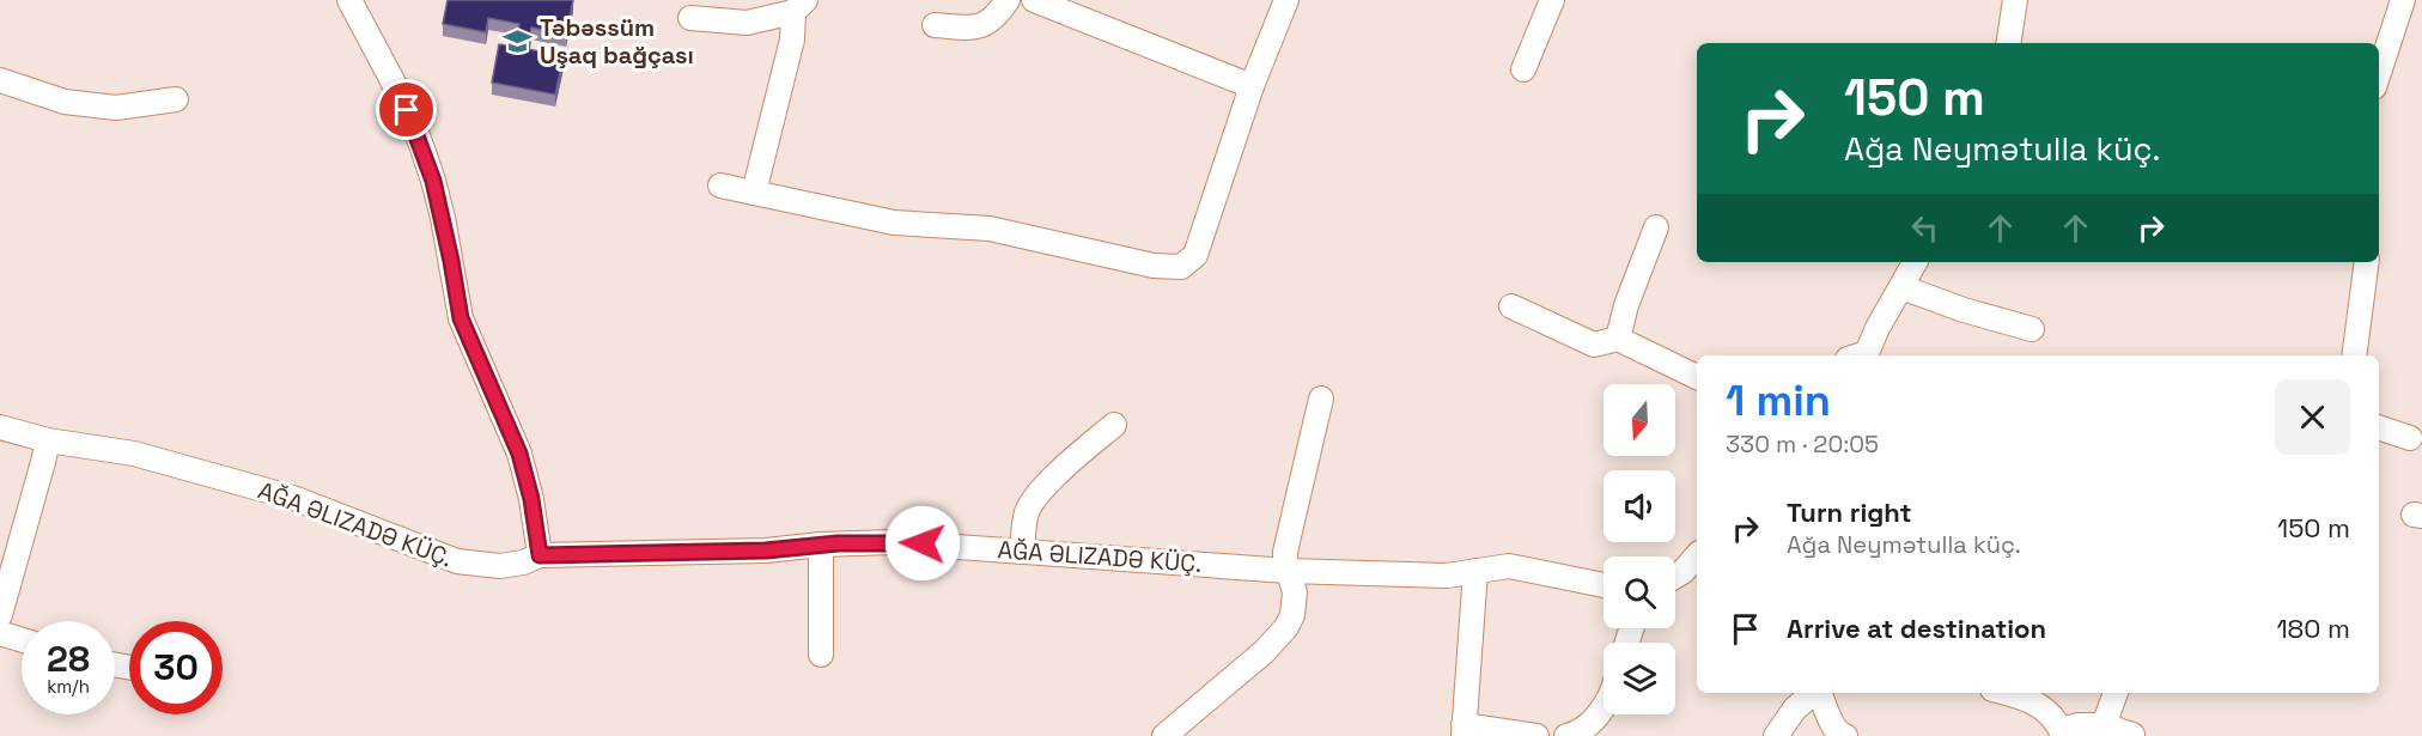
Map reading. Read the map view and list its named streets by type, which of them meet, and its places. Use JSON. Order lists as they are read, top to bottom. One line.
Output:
{"streets":{"street":["AĞA ƏLIZADƏ KÜÇ."]},"places":{"school or university":["Təbəssüm Uşaq bağçası"]},"north":"bottom","page":{"turn":["150 m","Ağa Neymətulla küç."],"heading":["1 min","330 m · 20:05"],"list":[{"name":"Turn right","note":"Ağa Neymətulla küç.","value":"150 m"},{"name":"Arrive at destination","value":"180 m"}],"speed":"28 km/h","limit":"30"}}
